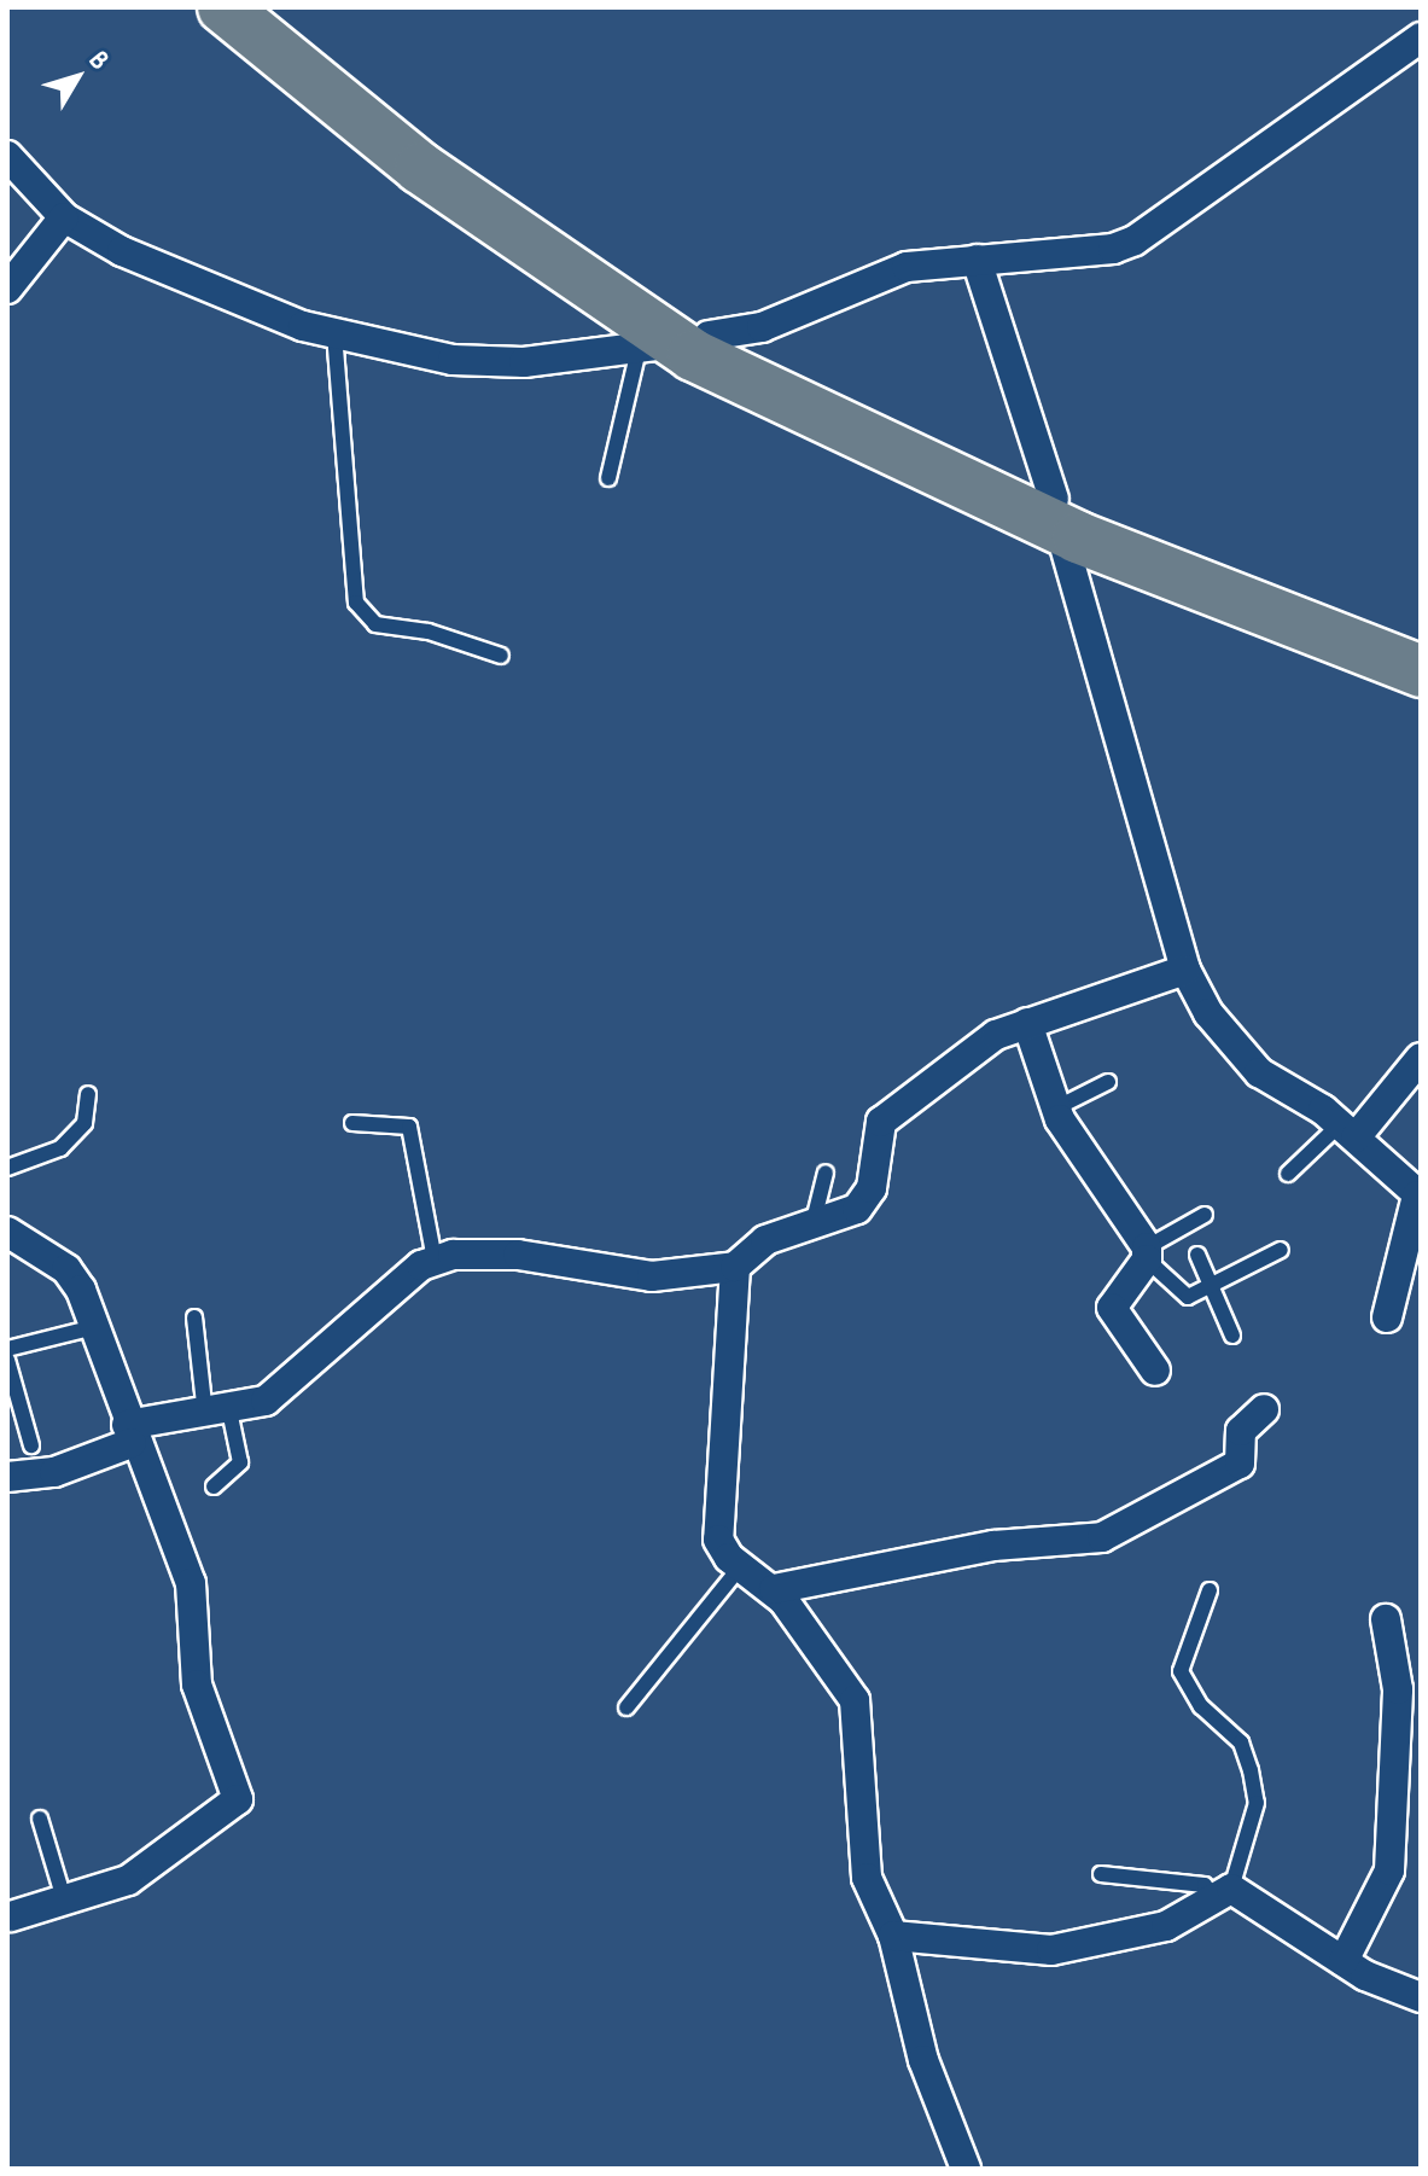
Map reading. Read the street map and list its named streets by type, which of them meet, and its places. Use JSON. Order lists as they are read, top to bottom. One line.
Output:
{"north":"top right"}
